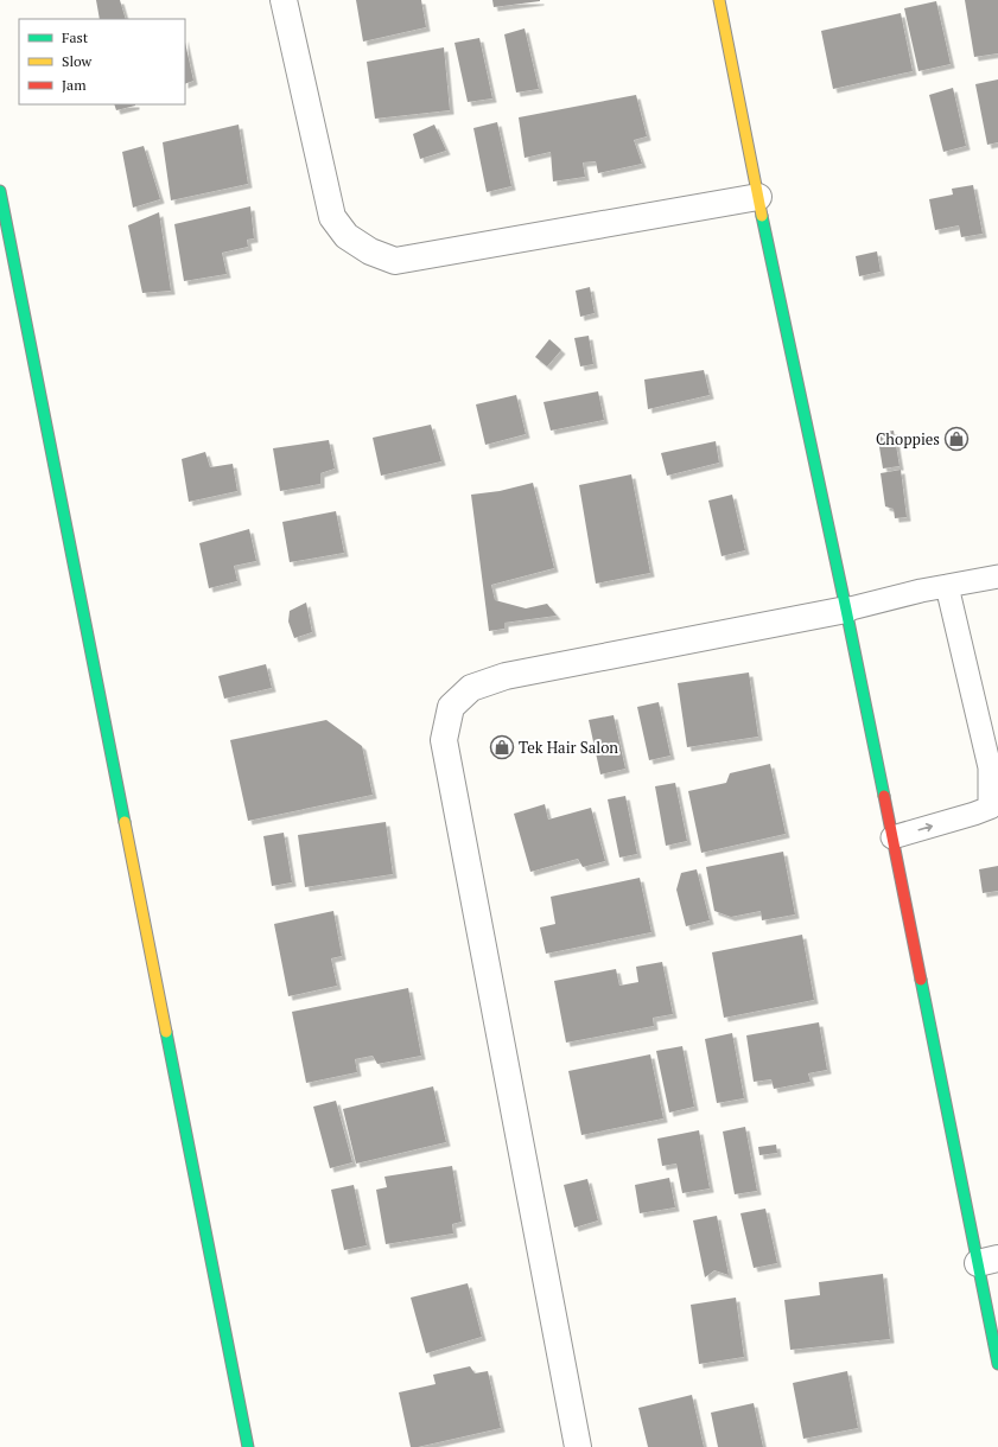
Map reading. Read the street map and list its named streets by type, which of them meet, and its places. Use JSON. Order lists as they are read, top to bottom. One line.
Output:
{"places":{"shop":["Choppies","Tek Hair Salon"]},"legend":["Fast","Slow","Jam"]}
